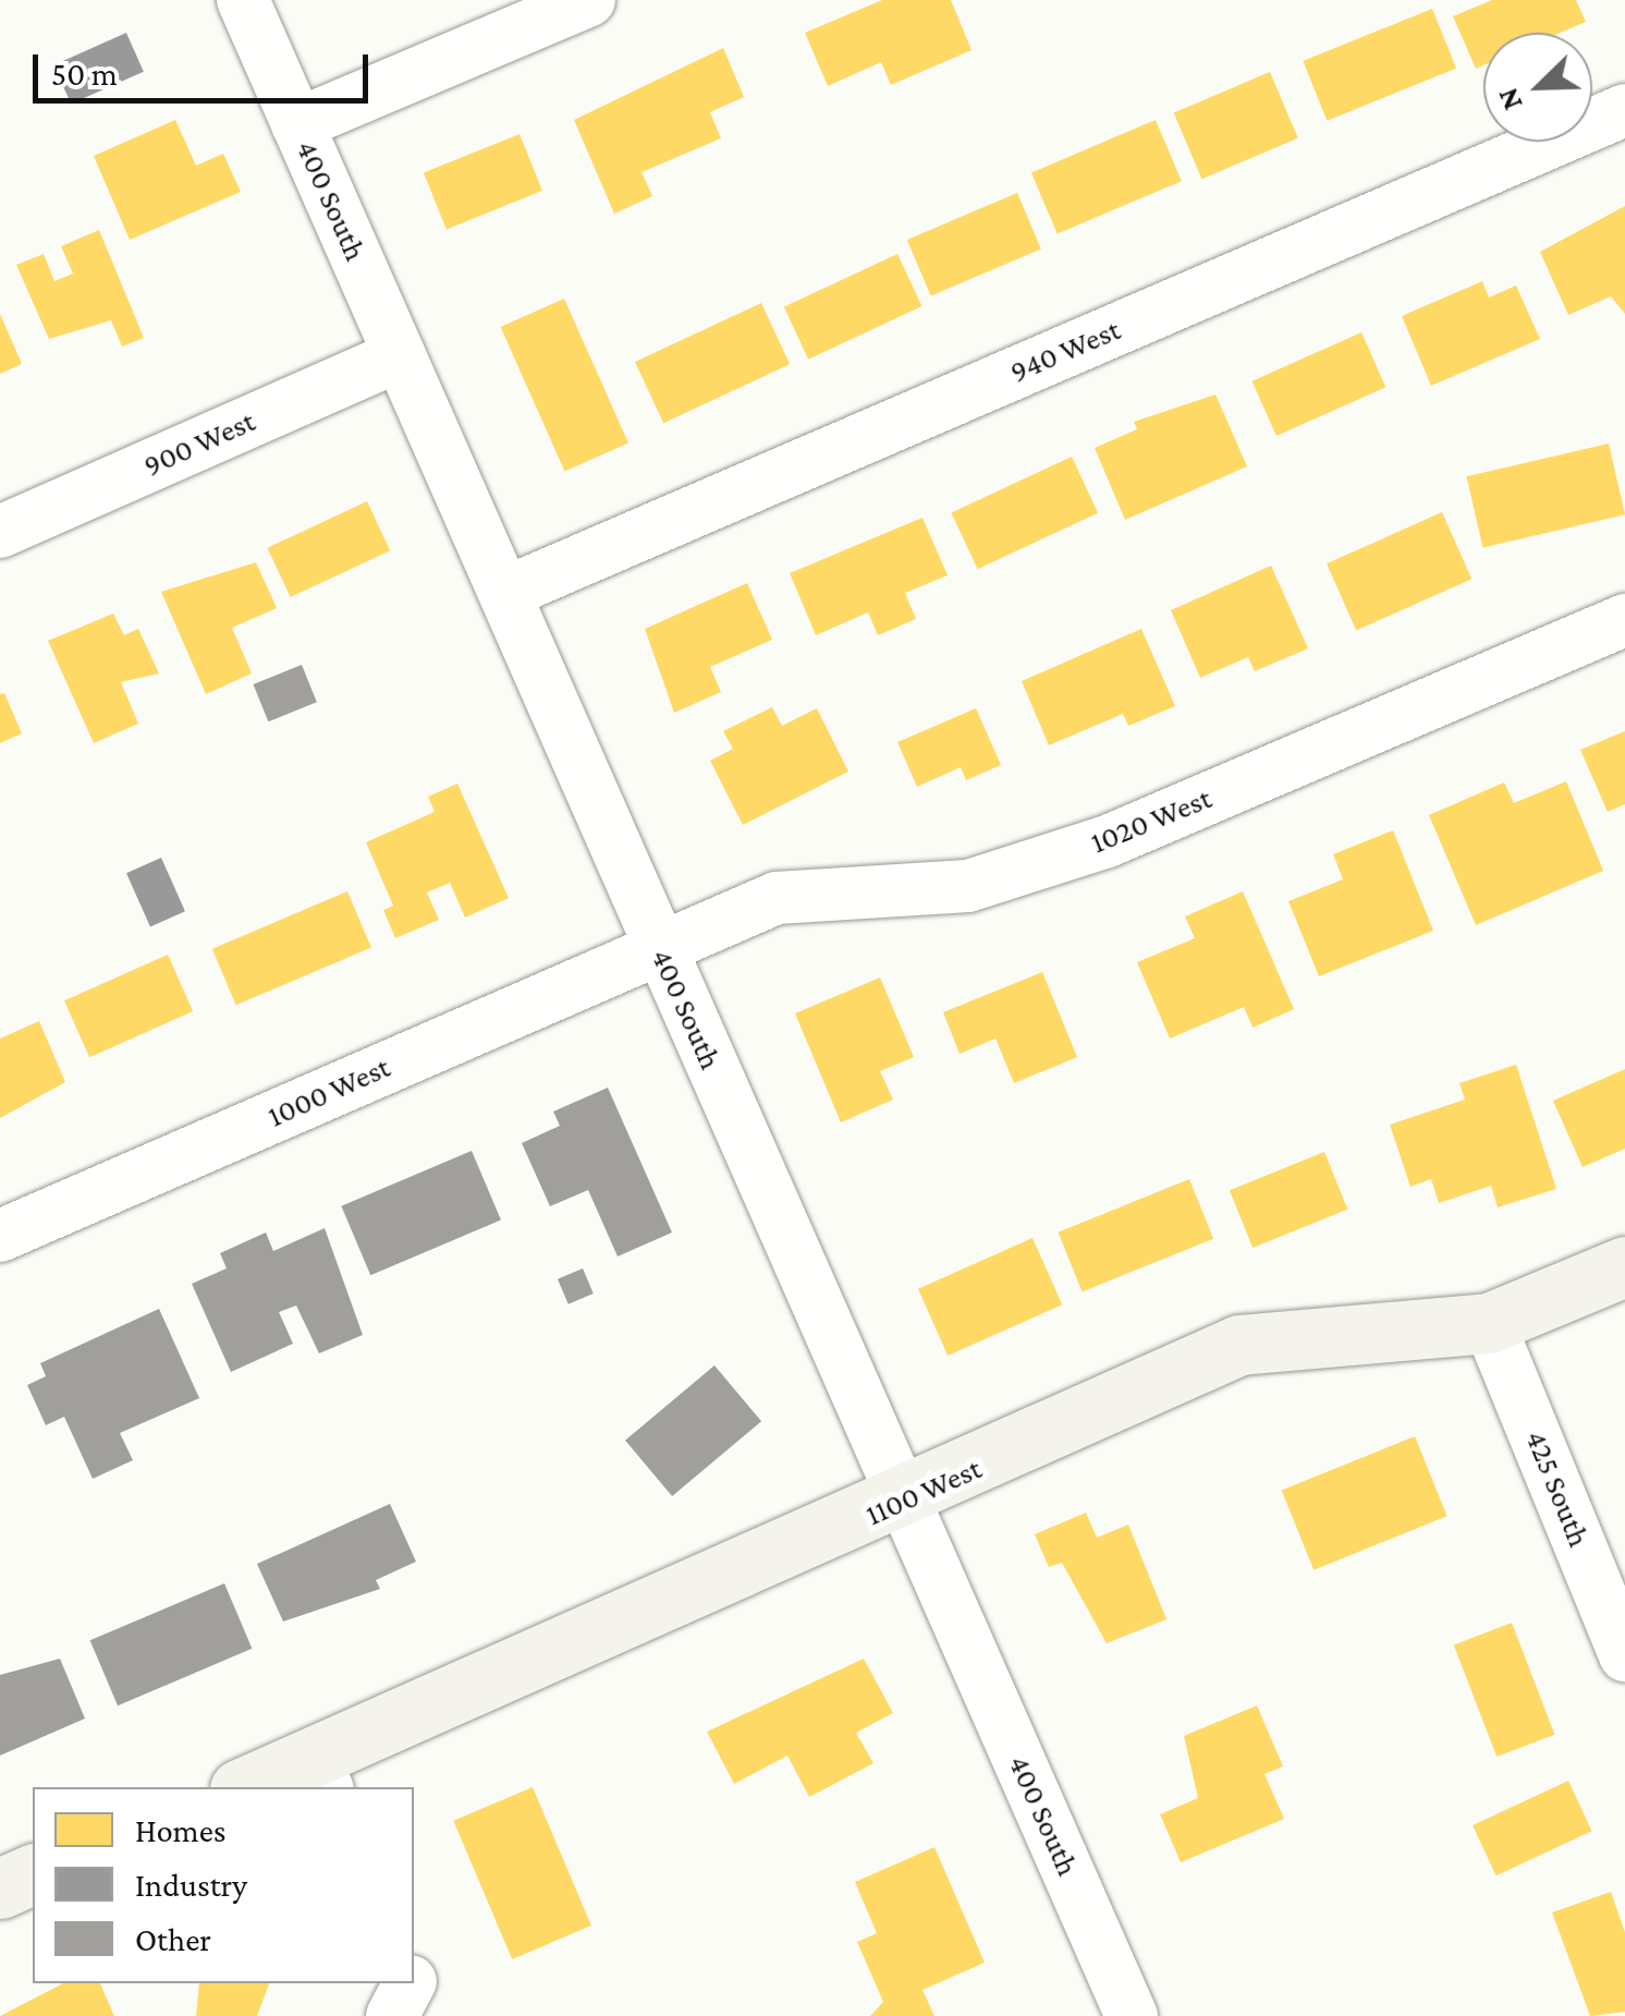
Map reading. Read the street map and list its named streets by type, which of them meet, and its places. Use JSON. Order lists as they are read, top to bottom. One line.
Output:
{"streets":{"street":["400 South","940 West","900 West","1020 West","1000 West","425 South","1100 West"]},"crossings":[["400 South","940 West"],["400 South","900 West"],["400 South","1020 West"],["400 South","1000 West"],["400 South","1100 West"],["1020 West","1000 West"],["425 South","1100 West"]],"legend":["Homes","Industry","Other"],"scale_bar":"50 m","north":"bottom left"}
